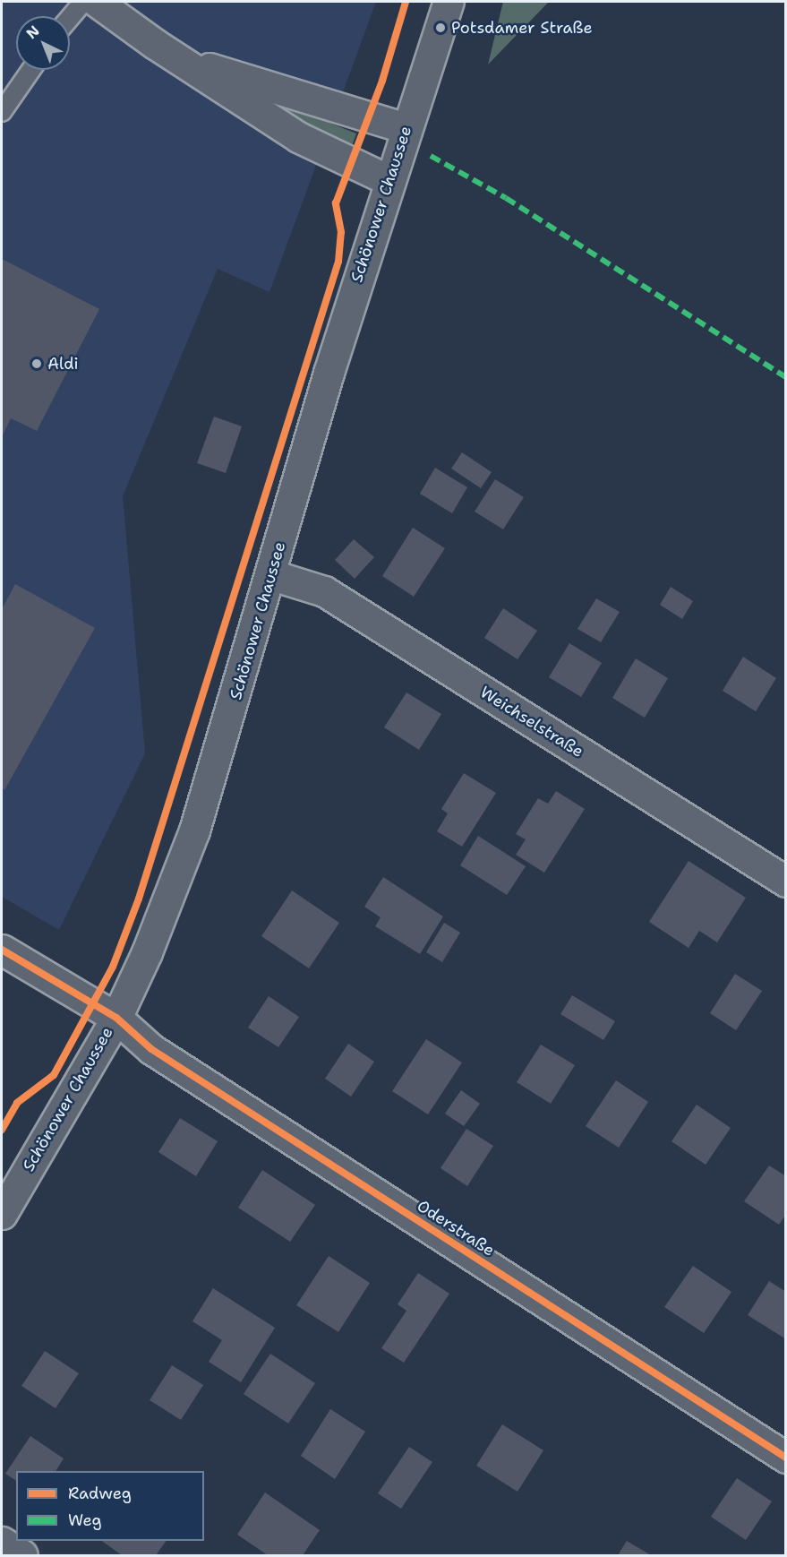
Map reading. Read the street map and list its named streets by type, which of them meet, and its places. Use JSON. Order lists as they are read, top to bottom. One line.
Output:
{"streets":{"street":["Schönower Chaussee","Weichselstraße","Oderstraße"]},"crossings":[["Schönower Chaussee","Weichselstraße"],["Schönower Chaussee","Oderstraße"]],"places":["Potsdamer Straße","Aldi"],"legend":["Radweg","Weg"],"north":"top left"}
